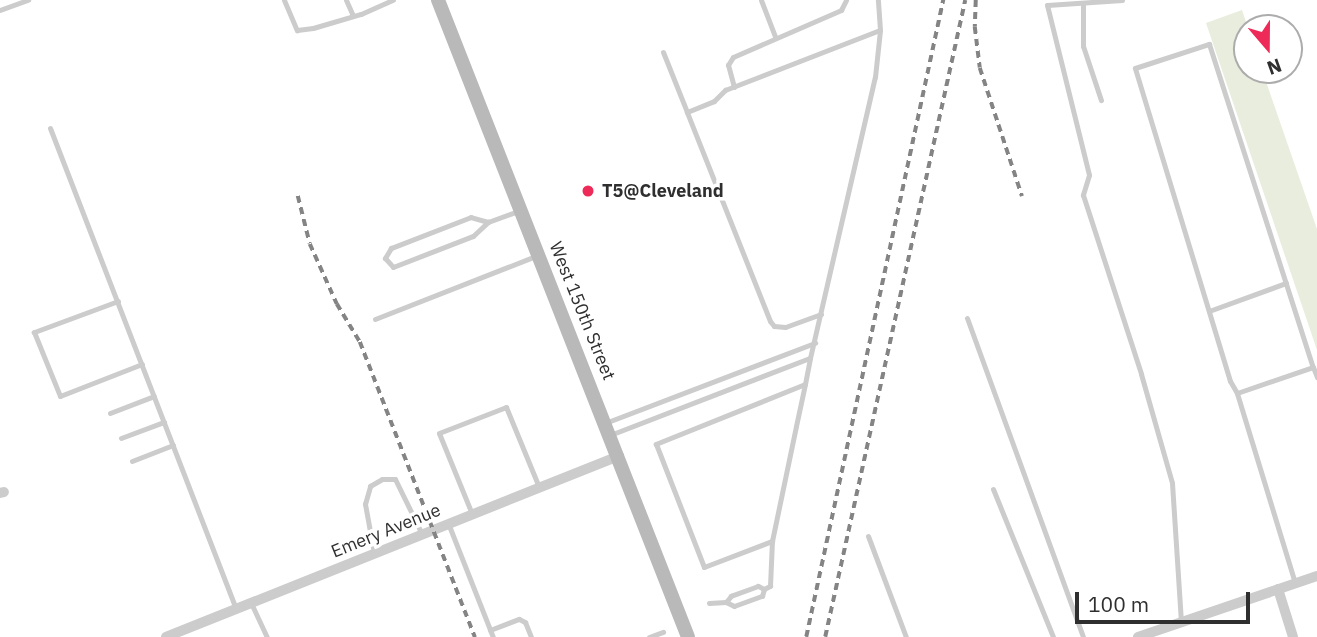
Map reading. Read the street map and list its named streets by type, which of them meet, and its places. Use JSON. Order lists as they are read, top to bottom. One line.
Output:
{"streets":{"main road":["West 150th Street"],"street":["Emery Avenue"]},"crossings":[["West 150th Street","Emery Avenue"]],"places":["T5@Cleveland"],"scale_bar":"100 m","north":"bottom"}
